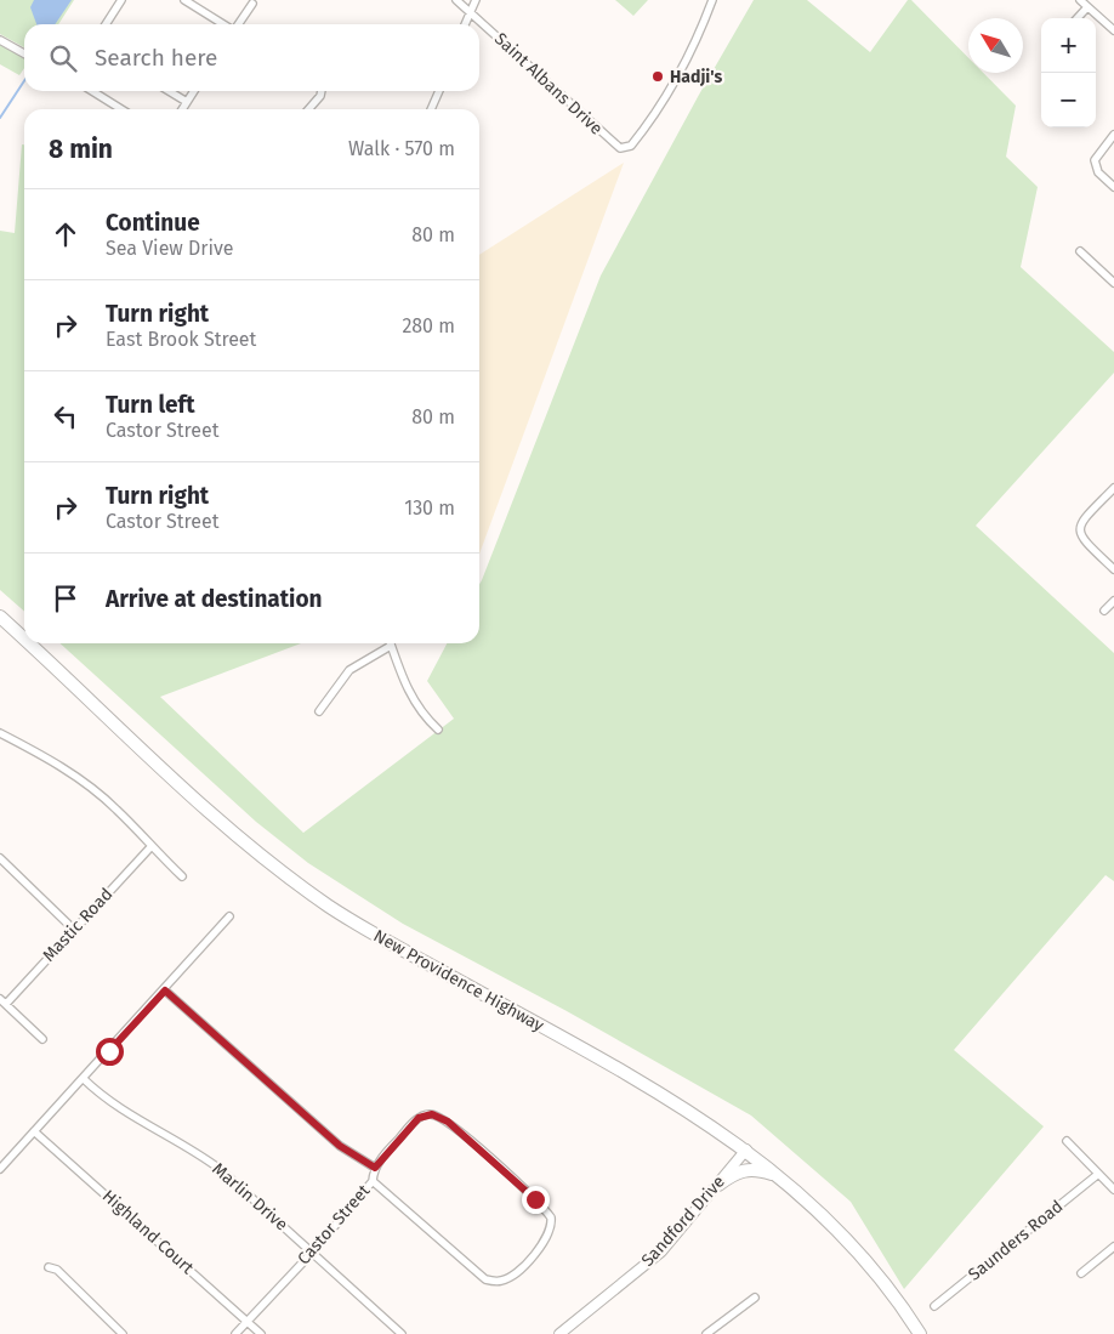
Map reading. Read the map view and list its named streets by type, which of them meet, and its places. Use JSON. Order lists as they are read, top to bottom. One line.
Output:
{"streets":{"highway":["New Providence Highway"],"street":["Saint Albans Drive","Mastic Road","Marlin Drive","Sandford Drive","Castor Street","Highland Court","Saunders Road"]},"crossings":[["New Providence Highway","Sandford Drive"],["Marlin Drive","Castor Street"],["Castor Street","Highland Court"]],"places":["Hadji's"],"north":"top left","page":{"map_buttons":["+","−"],"search":"Search here","heading":["8 min","Walk · 570 m"],"list":[["Continue","Sea View Drive","80 m"],["Turn right","East Brook Street","280 m"],["Turn left","Castor Street","80 m"],["Turn right","Castor Street","130 m"],"Arrive at destination"]}}
